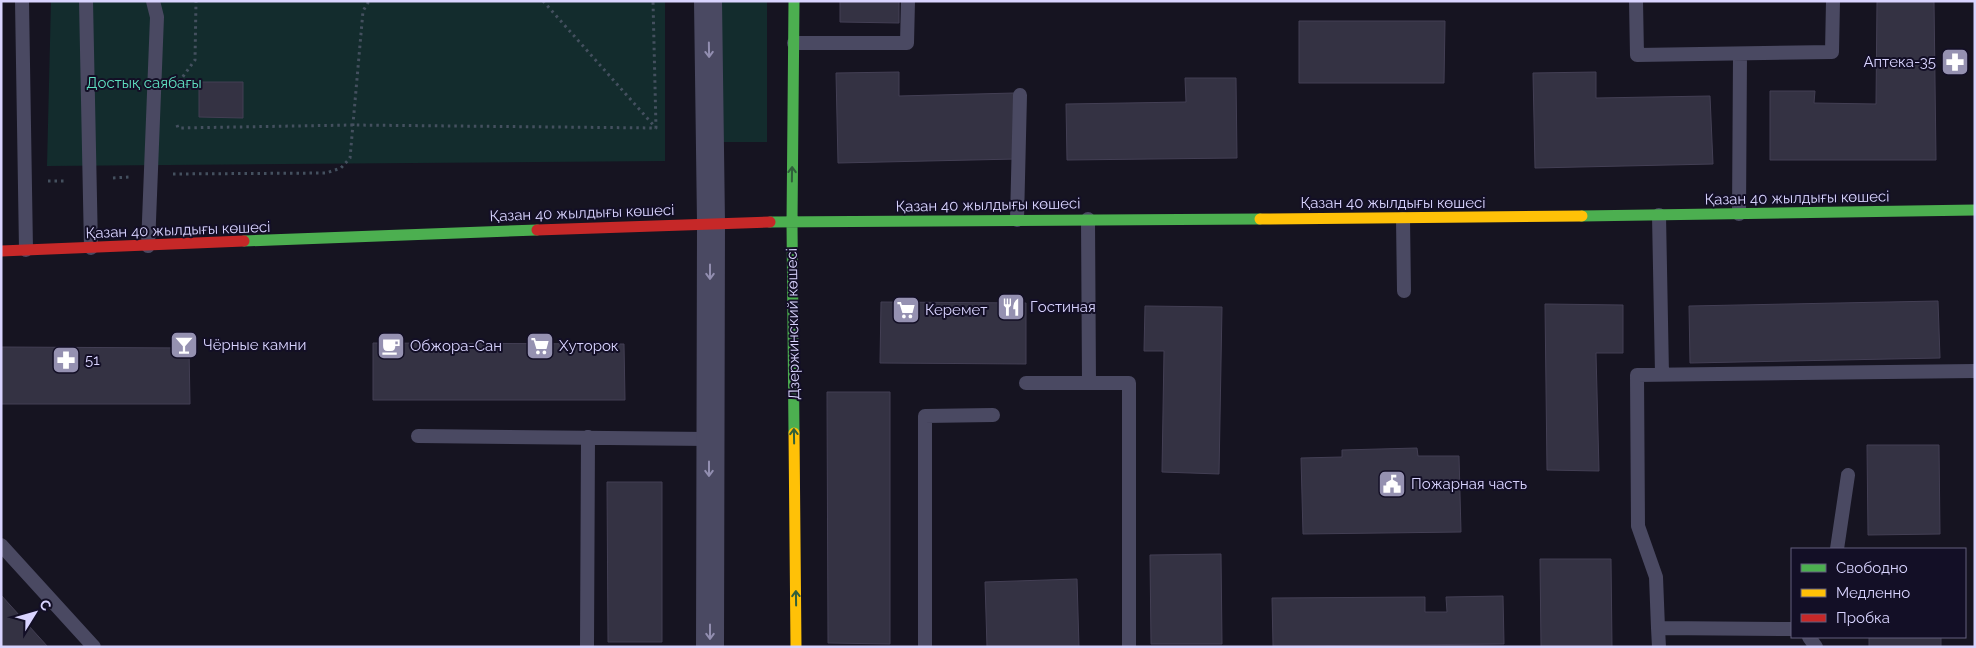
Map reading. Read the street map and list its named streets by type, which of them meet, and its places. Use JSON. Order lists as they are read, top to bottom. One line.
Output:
{"streets":{"street":["Қазан 40 жылдығы көшесі","Дзержинский көшесі"]},"crossings":[["Қазан 40 жылдығы көшесі","Дзержинский көшесі"]],"parks":["Достық саябағы"],"places":{"pharmacy":["Аптека-35","51"],"restaurant":["Гостиная"],"supermarket":["Керемет","Хуторок"],"bar":["Чёрные камни"],"cafe":["Обжора-Сан"],"public building":["Пожарная часть"]},"legend":["Свободно","Медленно","Пробка"],"north":"top right"}
